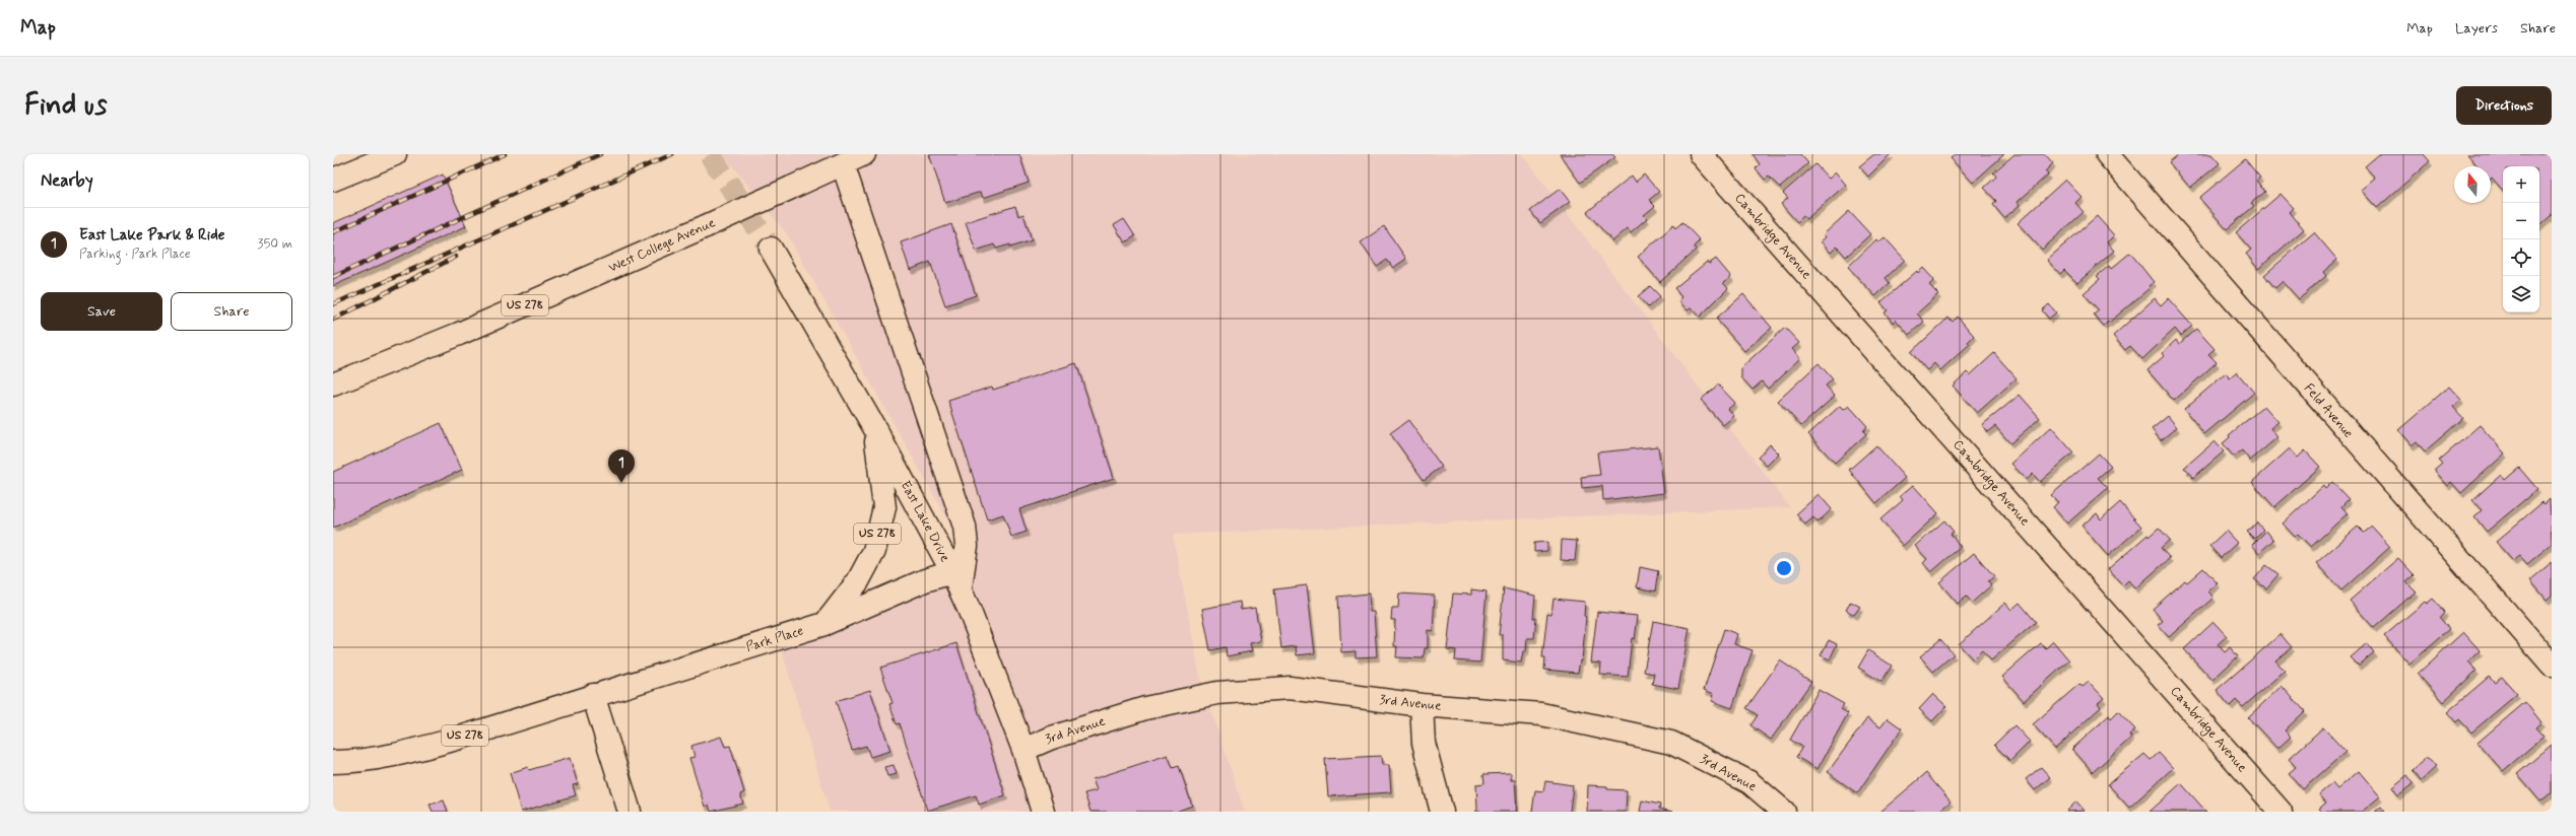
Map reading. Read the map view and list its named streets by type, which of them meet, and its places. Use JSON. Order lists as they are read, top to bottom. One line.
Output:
{"streets":{"street":["Cambridge Avenue","West College Avenue","US 278","Feld Avenue","East Lake Drive","Park Place","3rd Avenue"]},"crossings":[["US 278","East Lake Drive"],["US 278","Park Place"],["East Lake Drive","Park Place"],["East Lake Drive","3rd Avenue"]],"north":"top","page":{"header":"Map","nav":["Map","Layers","Share"],"buttons":["Directions",["Save","Share"]],"title":"Find us","heading":"Nearby","map_buttons":["+","−"],"list":[{"mark":"1","name":"East Lake Park & Ride","note":"Parking · Park Place","value":"350 m"}],"pins":"1"}}
